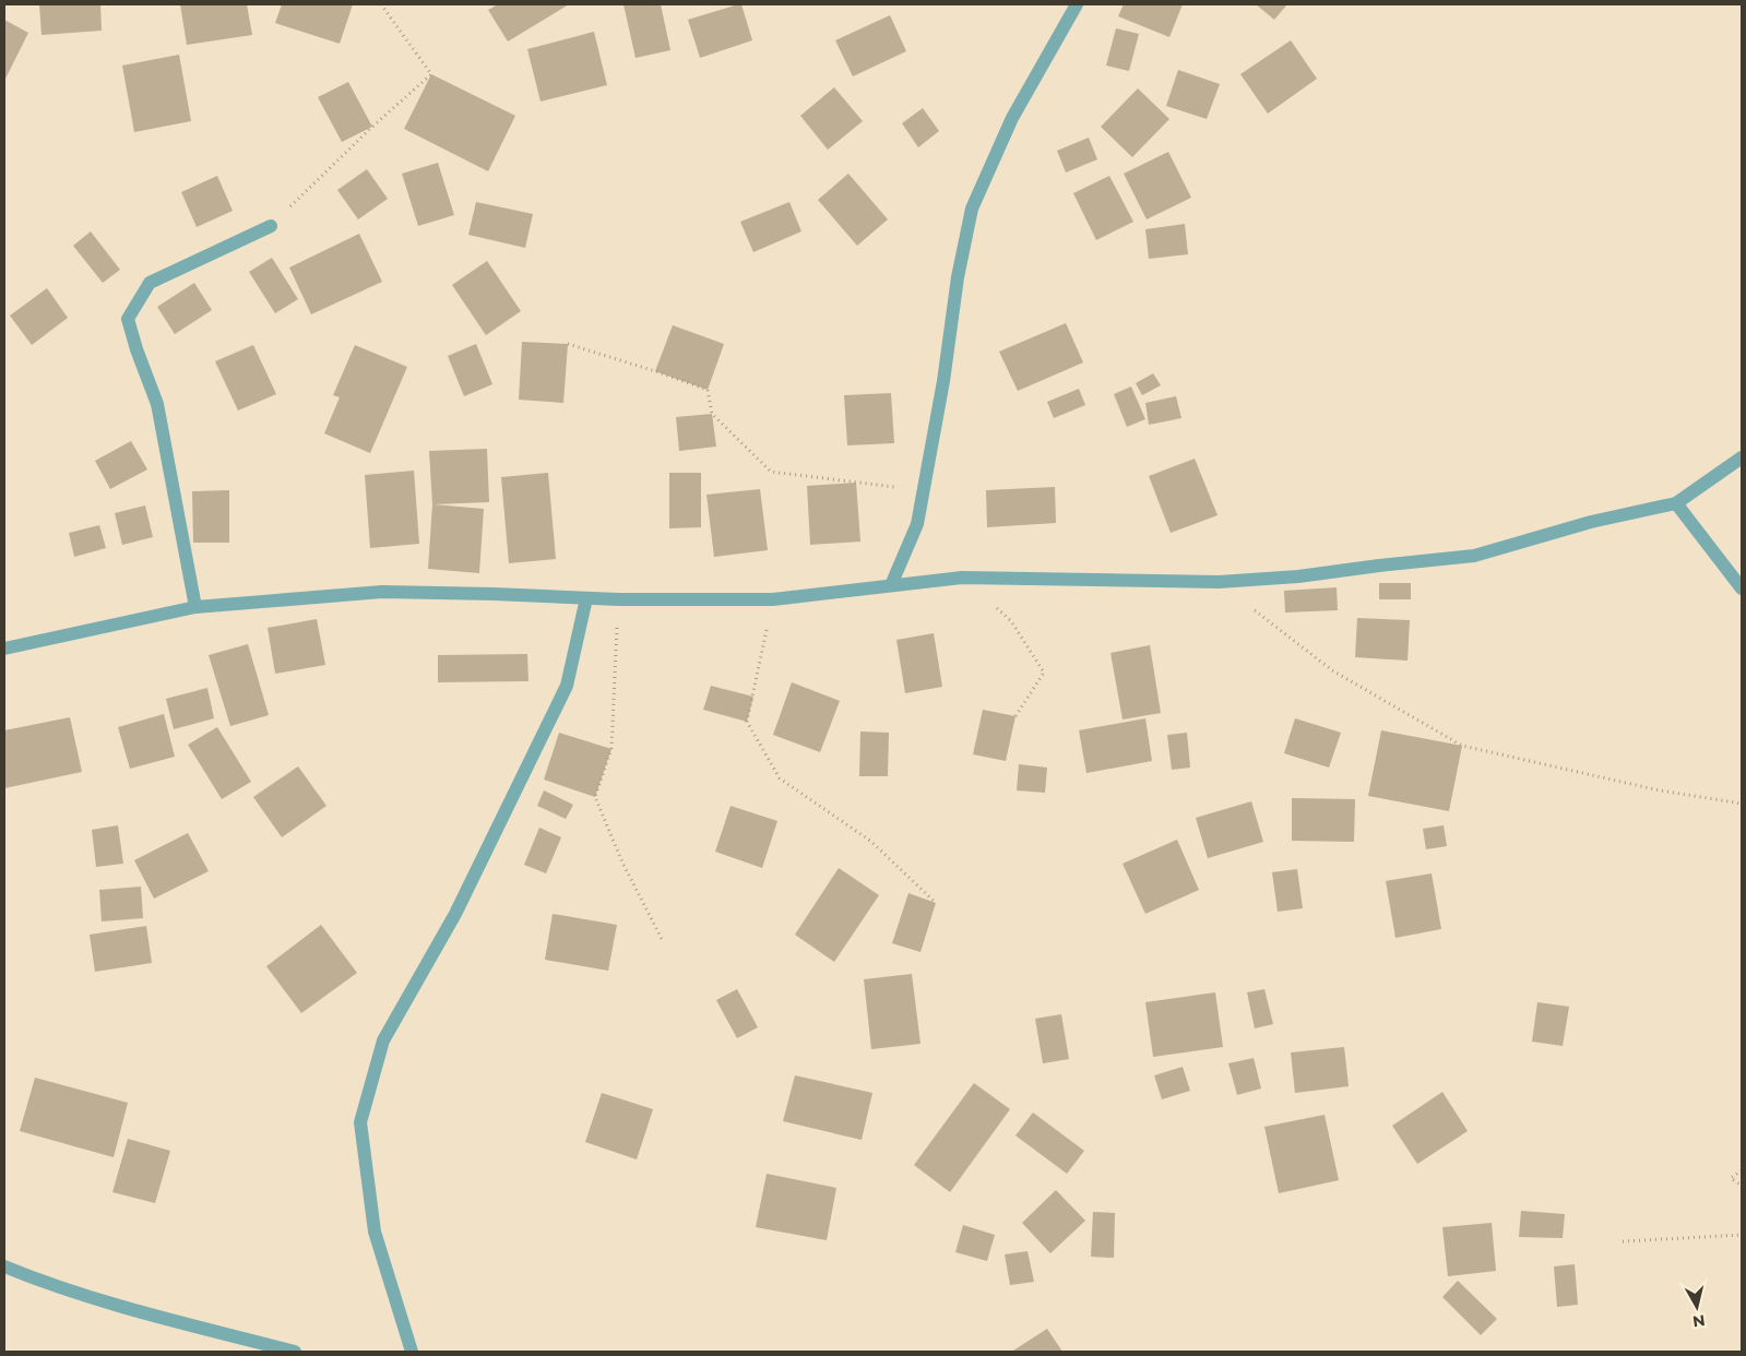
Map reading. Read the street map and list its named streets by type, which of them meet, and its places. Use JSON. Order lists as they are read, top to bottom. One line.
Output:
{"north":"bottom"}
